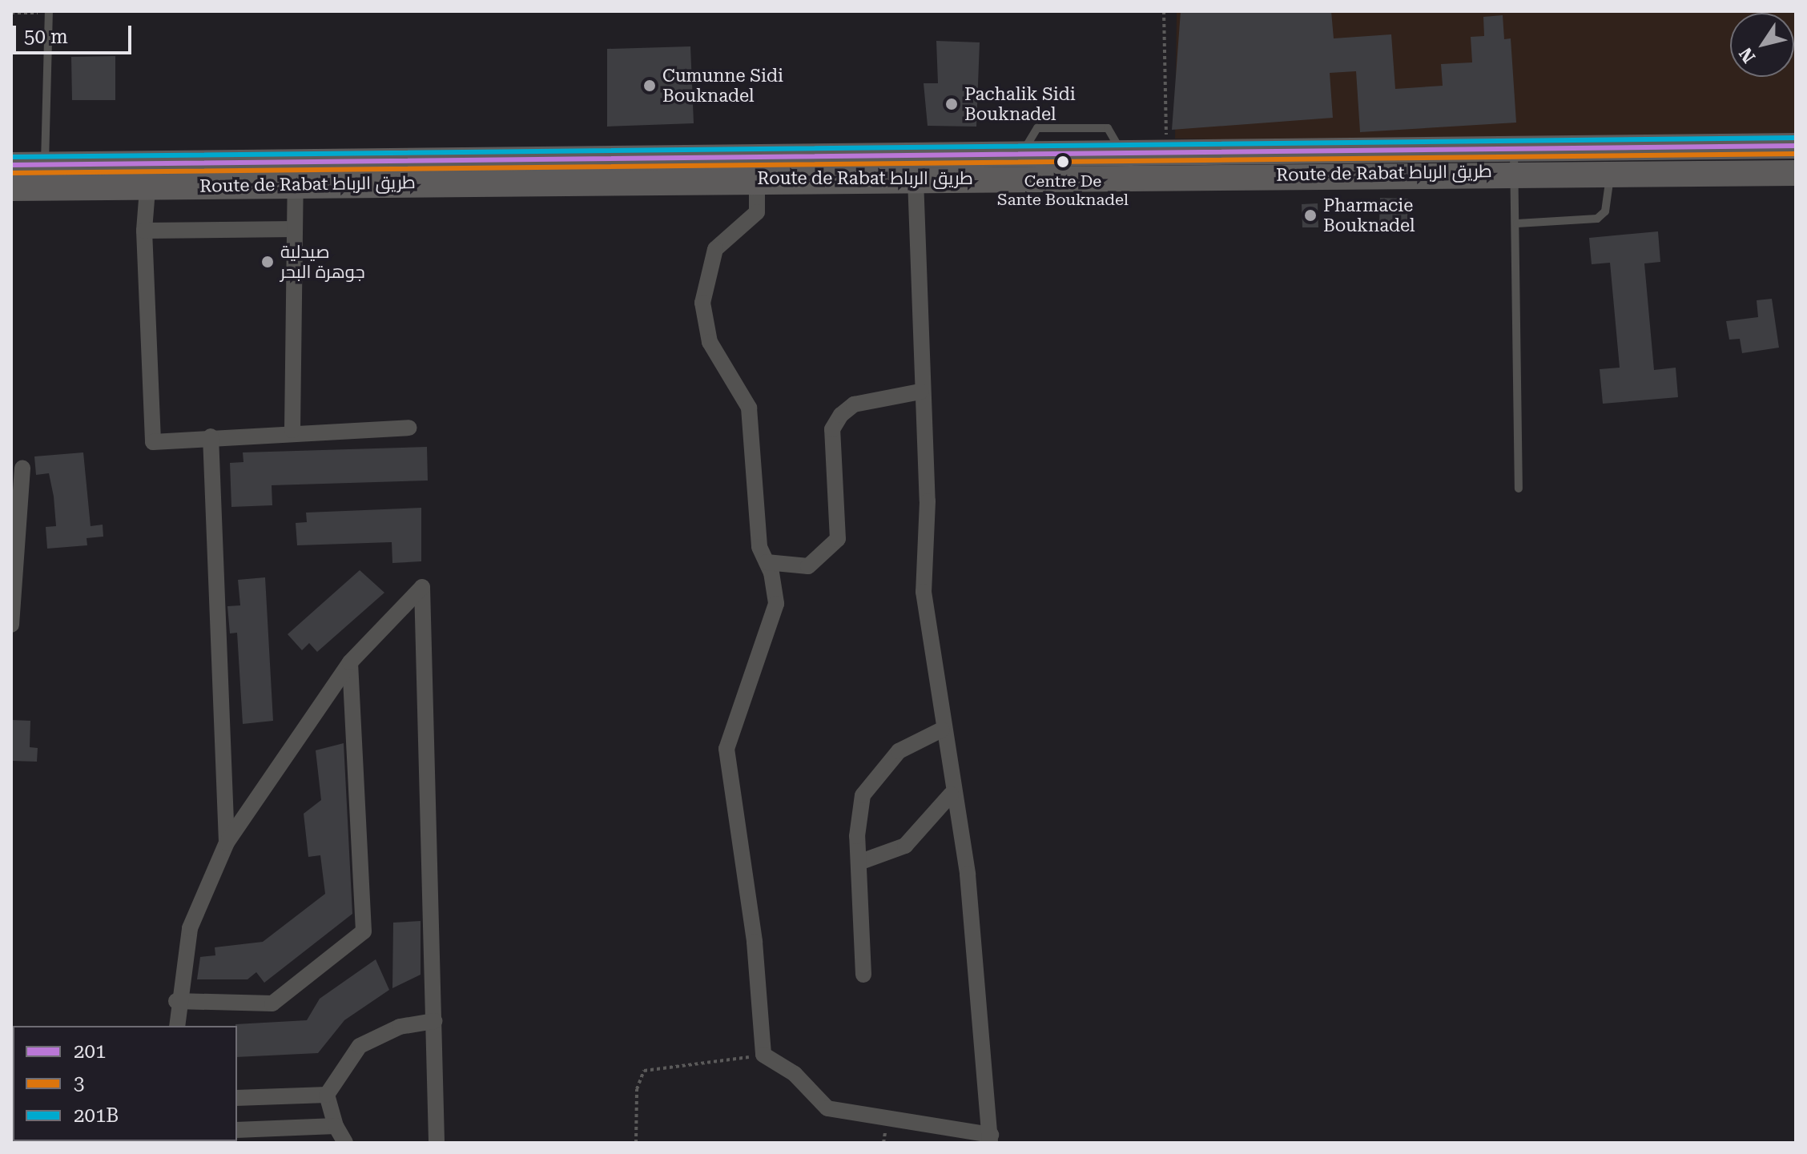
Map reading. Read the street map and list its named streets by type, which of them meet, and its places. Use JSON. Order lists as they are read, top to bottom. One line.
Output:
{"streets":{"main road":["Route de Rabat طريق الرباط"]},"places":["Cumunne Sidi Bouknadel","Pachalik Sidi Bouknadel","Centre De Sante Bouknadel","Pharmacie Bouknadel","صيدلية جوهرة البحر"],"lines":["transit line 201B","transit line 201","transit line 3"],"legend":["201","3","201B"],"scale_bar":"50 m","north":"bottom left"}
